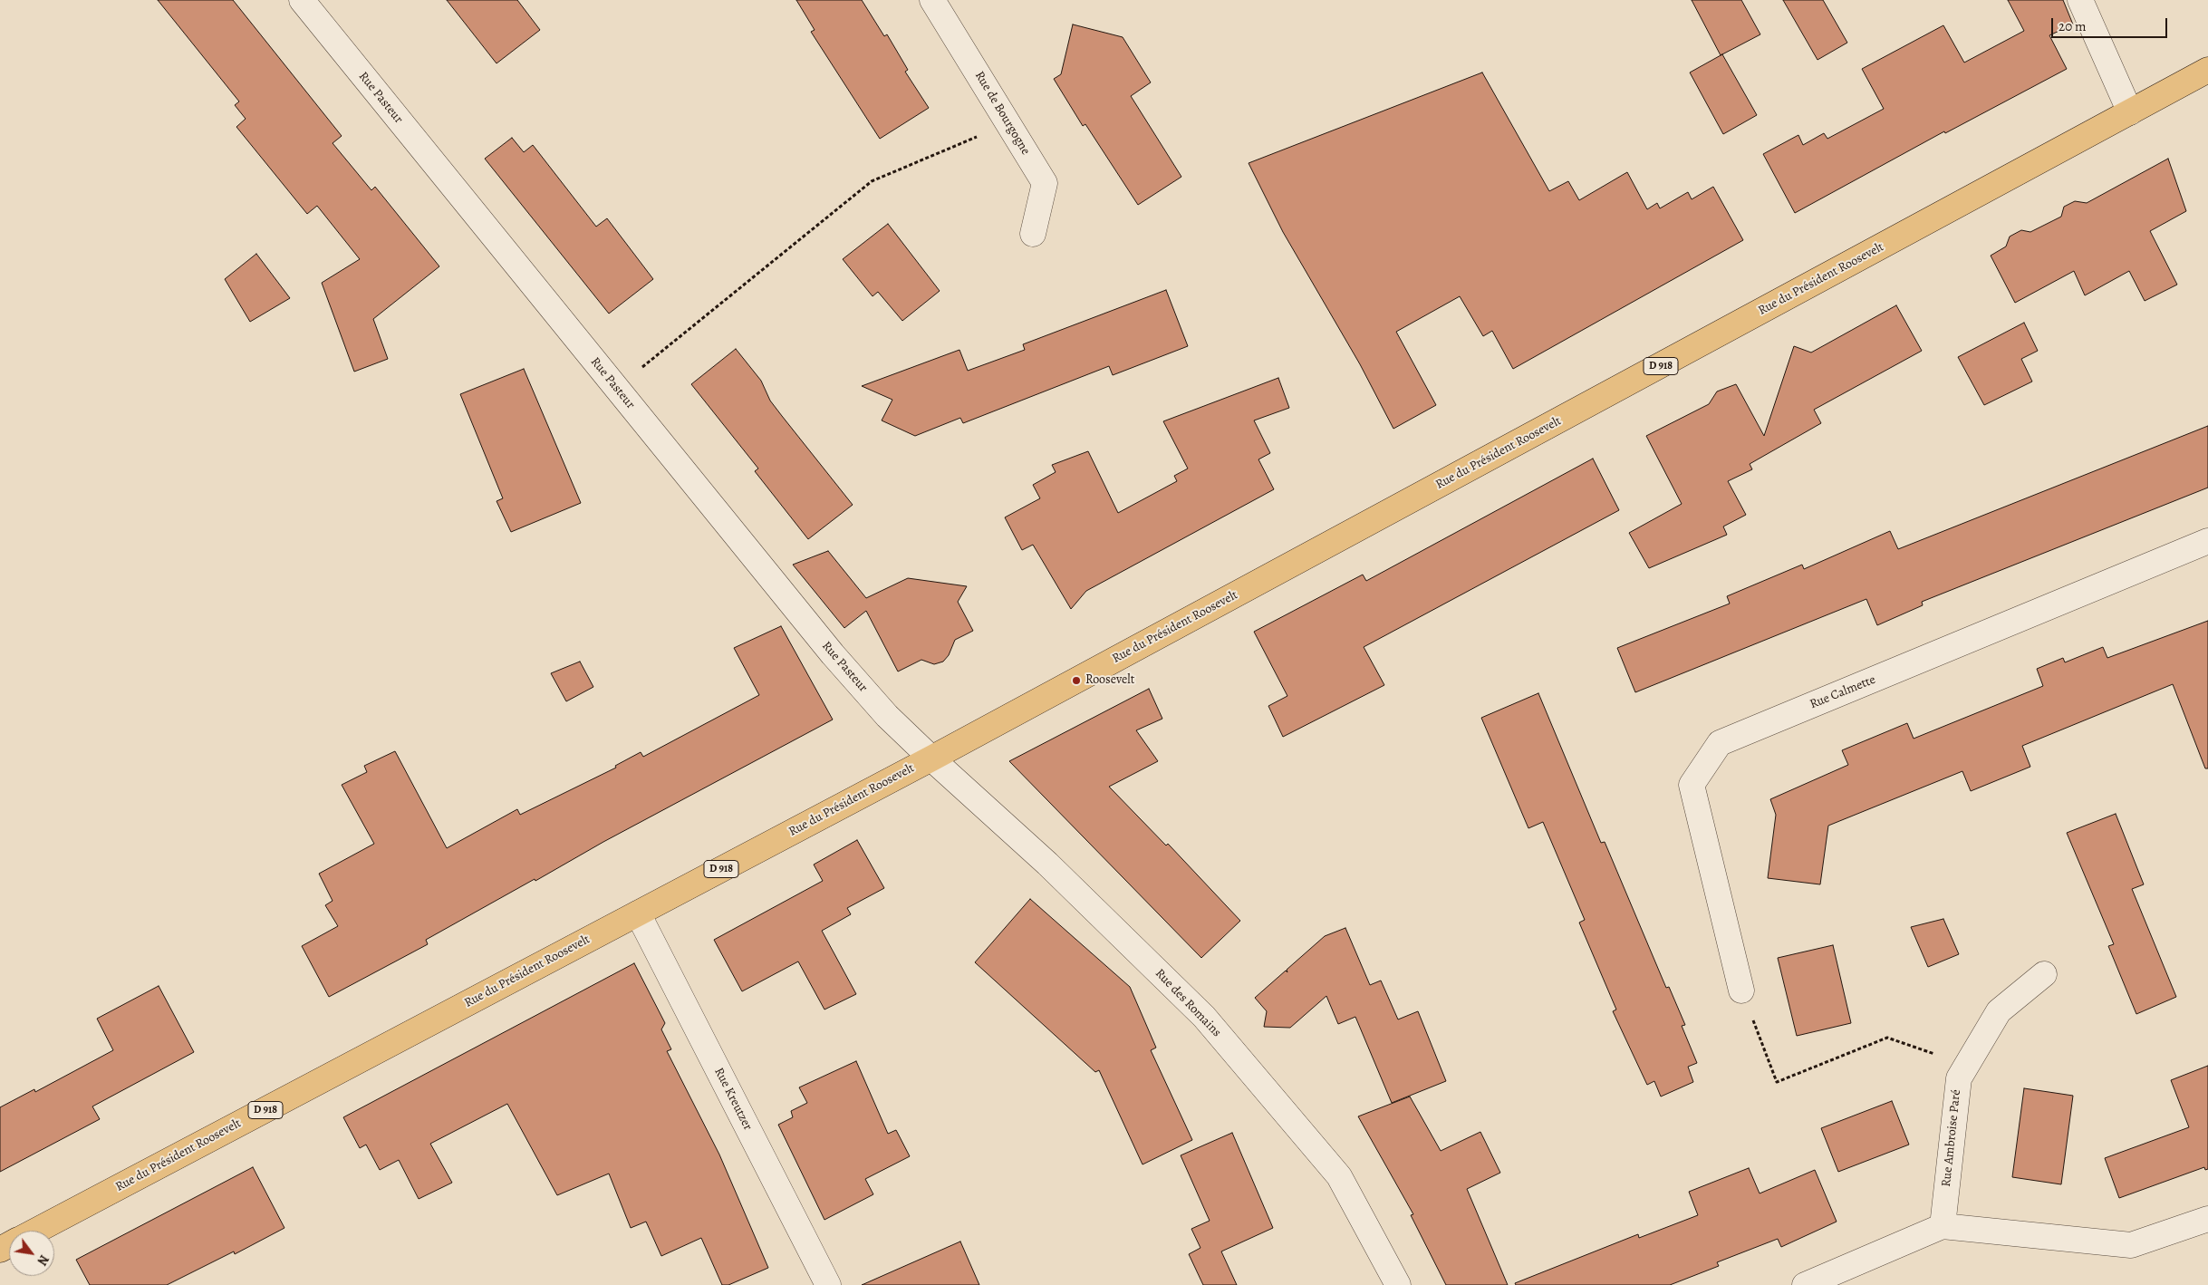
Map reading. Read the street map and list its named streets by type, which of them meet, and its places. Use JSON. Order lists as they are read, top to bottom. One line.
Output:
{"streets":{"main road":["Rue du Président Roosevelt","D 918"],"street":["Rue Pasteur","Rue de Bourgogne","Rue Calmette","Rue des Romains","Rue Kreutzer","Rue Ambroise Paré"]},"crossings":[["Rue Pasteur","Rue du Président Roosevelt"],["Rue Pasteur","Rue des Romains"],["Rue du Président Roosevelt","Rue des Romains"],["Rue du Président Roosevelt","Rue Kreutzer"]],"places":["Roosevelt"],"scale_bar":"20 m","north":"bottom right"}
